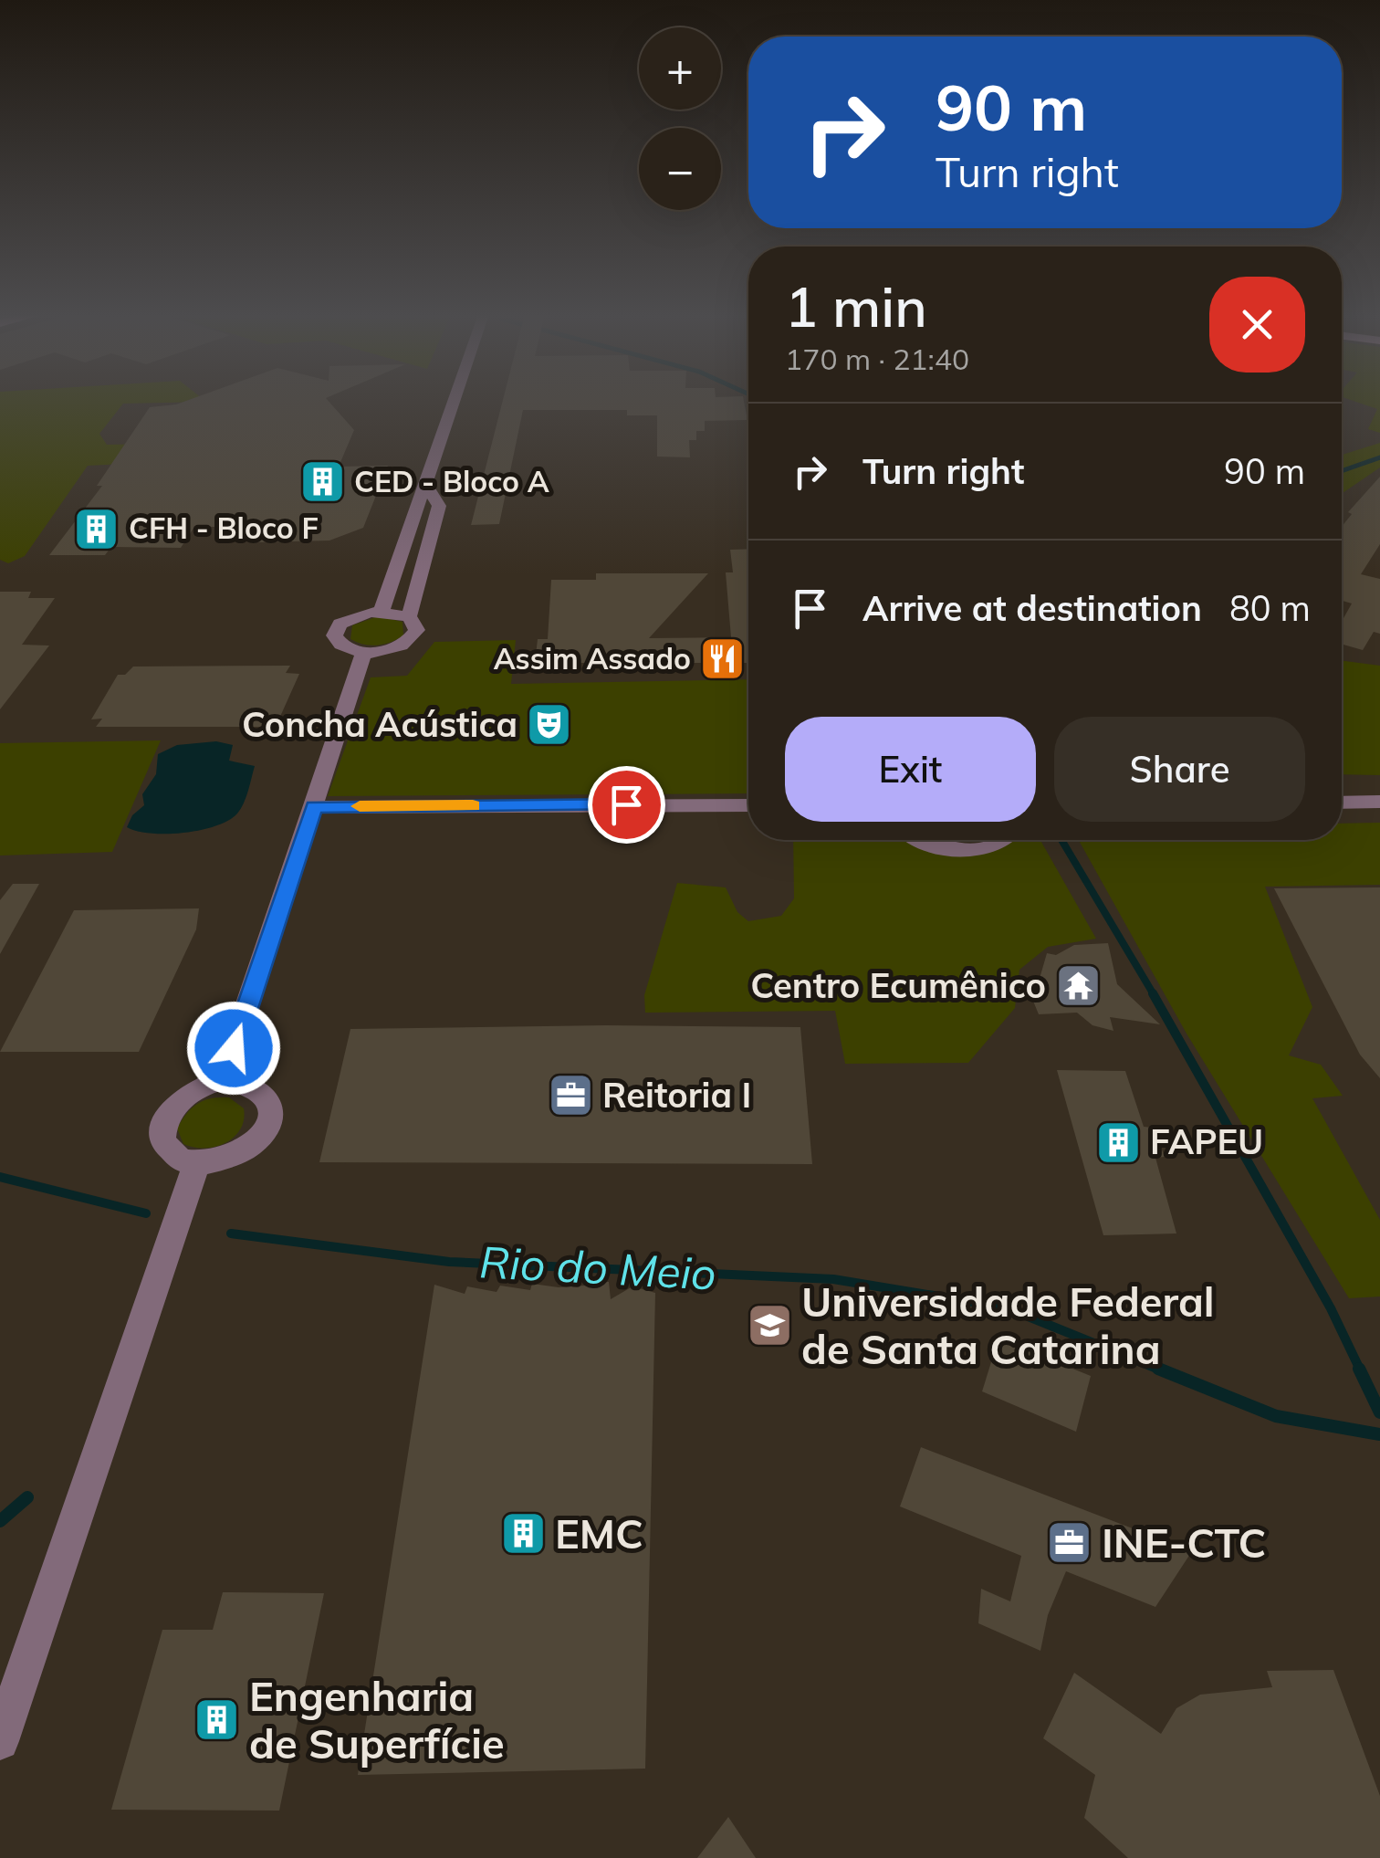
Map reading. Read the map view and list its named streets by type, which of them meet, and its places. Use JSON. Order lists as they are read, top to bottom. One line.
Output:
{"water":["Rio do Meio"],"places":{"building":["CED - Bloco A","CFH - Bloco F","FAPEU","EMC","Engenharia de Superfície"],"restaurant":["Assim Assado"],"theatre":["Concha Acústica"],"temple":["Centro Ecumênico"],"office":["Reitoria I","INE-CTC"],"school or university":["Universidade Federal de Santa Catarina"]},"page":{"map_buttons":["+","−"],"turn":["90 m","Turn right"],"heading":["1 min","170 m · 21:40"],"list":[{"name":"Turn right","value":"90 m"},{"name":"Arrive at destination","value":"80 m"}],"buttons":["Exit","Share"]}}
